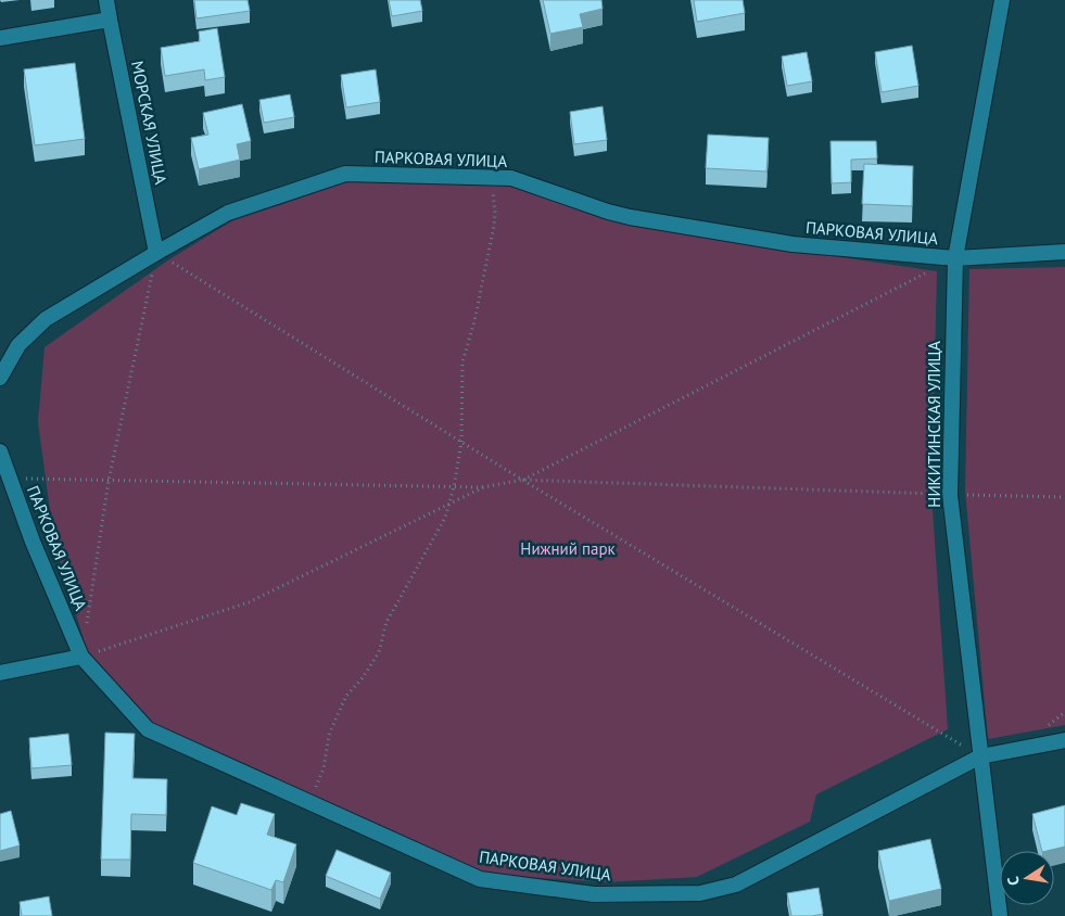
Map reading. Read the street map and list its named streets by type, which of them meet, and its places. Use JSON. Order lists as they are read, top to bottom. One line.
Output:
{"streets":{"street":["МОРСКАЯ УЛИЦА","ПАРКОВАЯ УЛИЦА","НИКИТИНСКАЯ УЛИЦА"]},"crossings":[["МОРСКАЯ УЛИЦА","ПАРКОВАЯ УЛИЦА"],["ПАРКОВАЯ УЛИЦА","НИКИТИНСКАЯ УЛИЦА"]],"parks":["Нижний парк"],"north":"left"}
